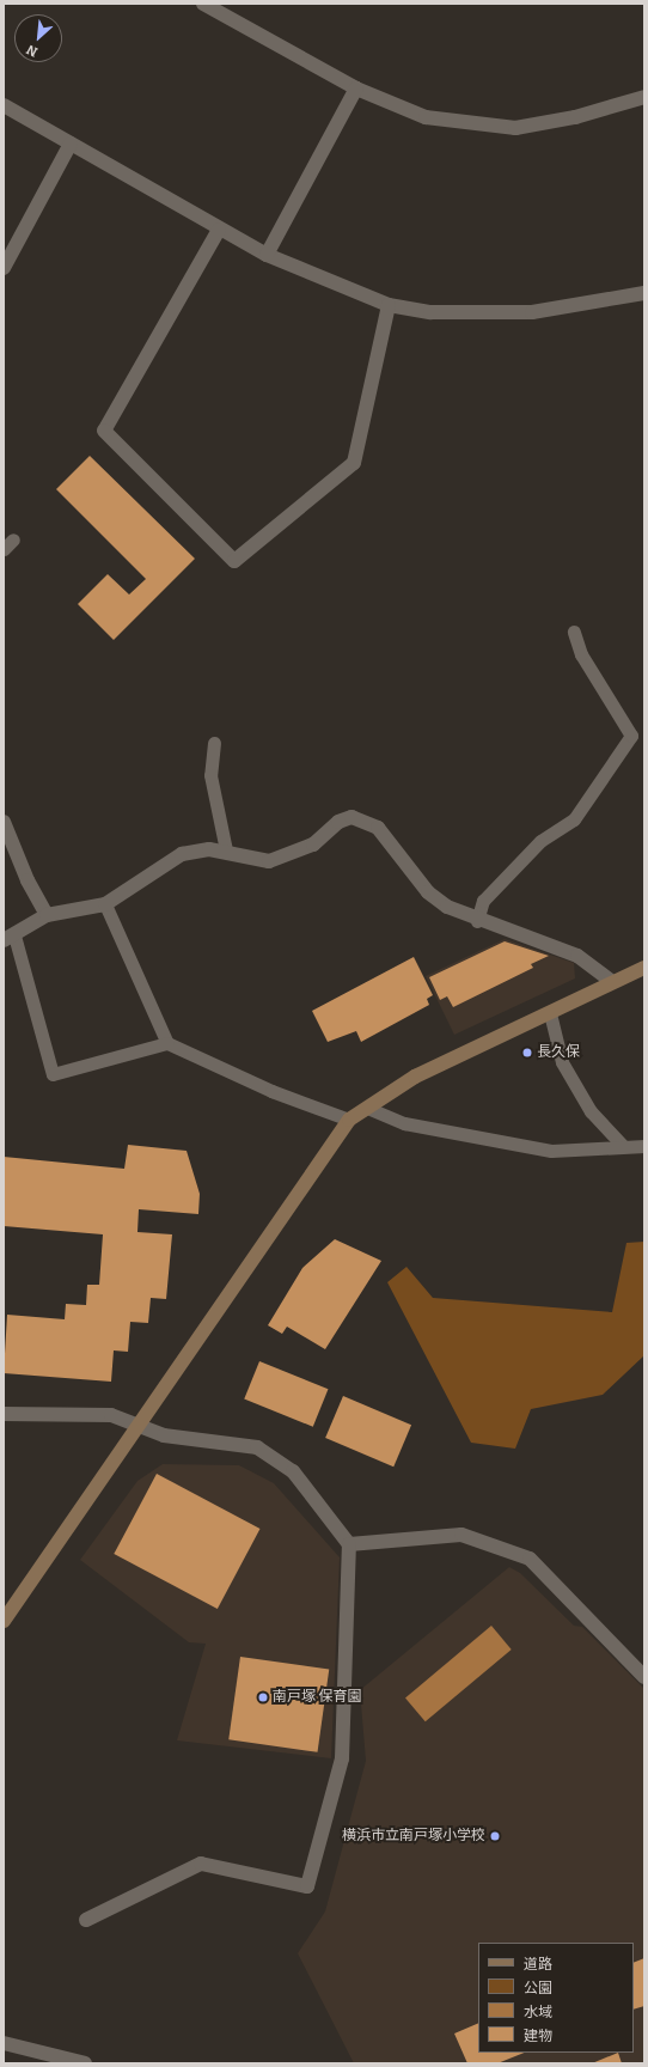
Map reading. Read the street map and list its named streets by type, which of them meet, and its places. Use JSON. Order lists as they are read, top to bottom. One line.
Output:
{"places":["長久保","南戸塚 保育園","横浜市立南戸塚小学校"],"legend":["道路","公園","水域","建物"],"north":"bottom left"}
